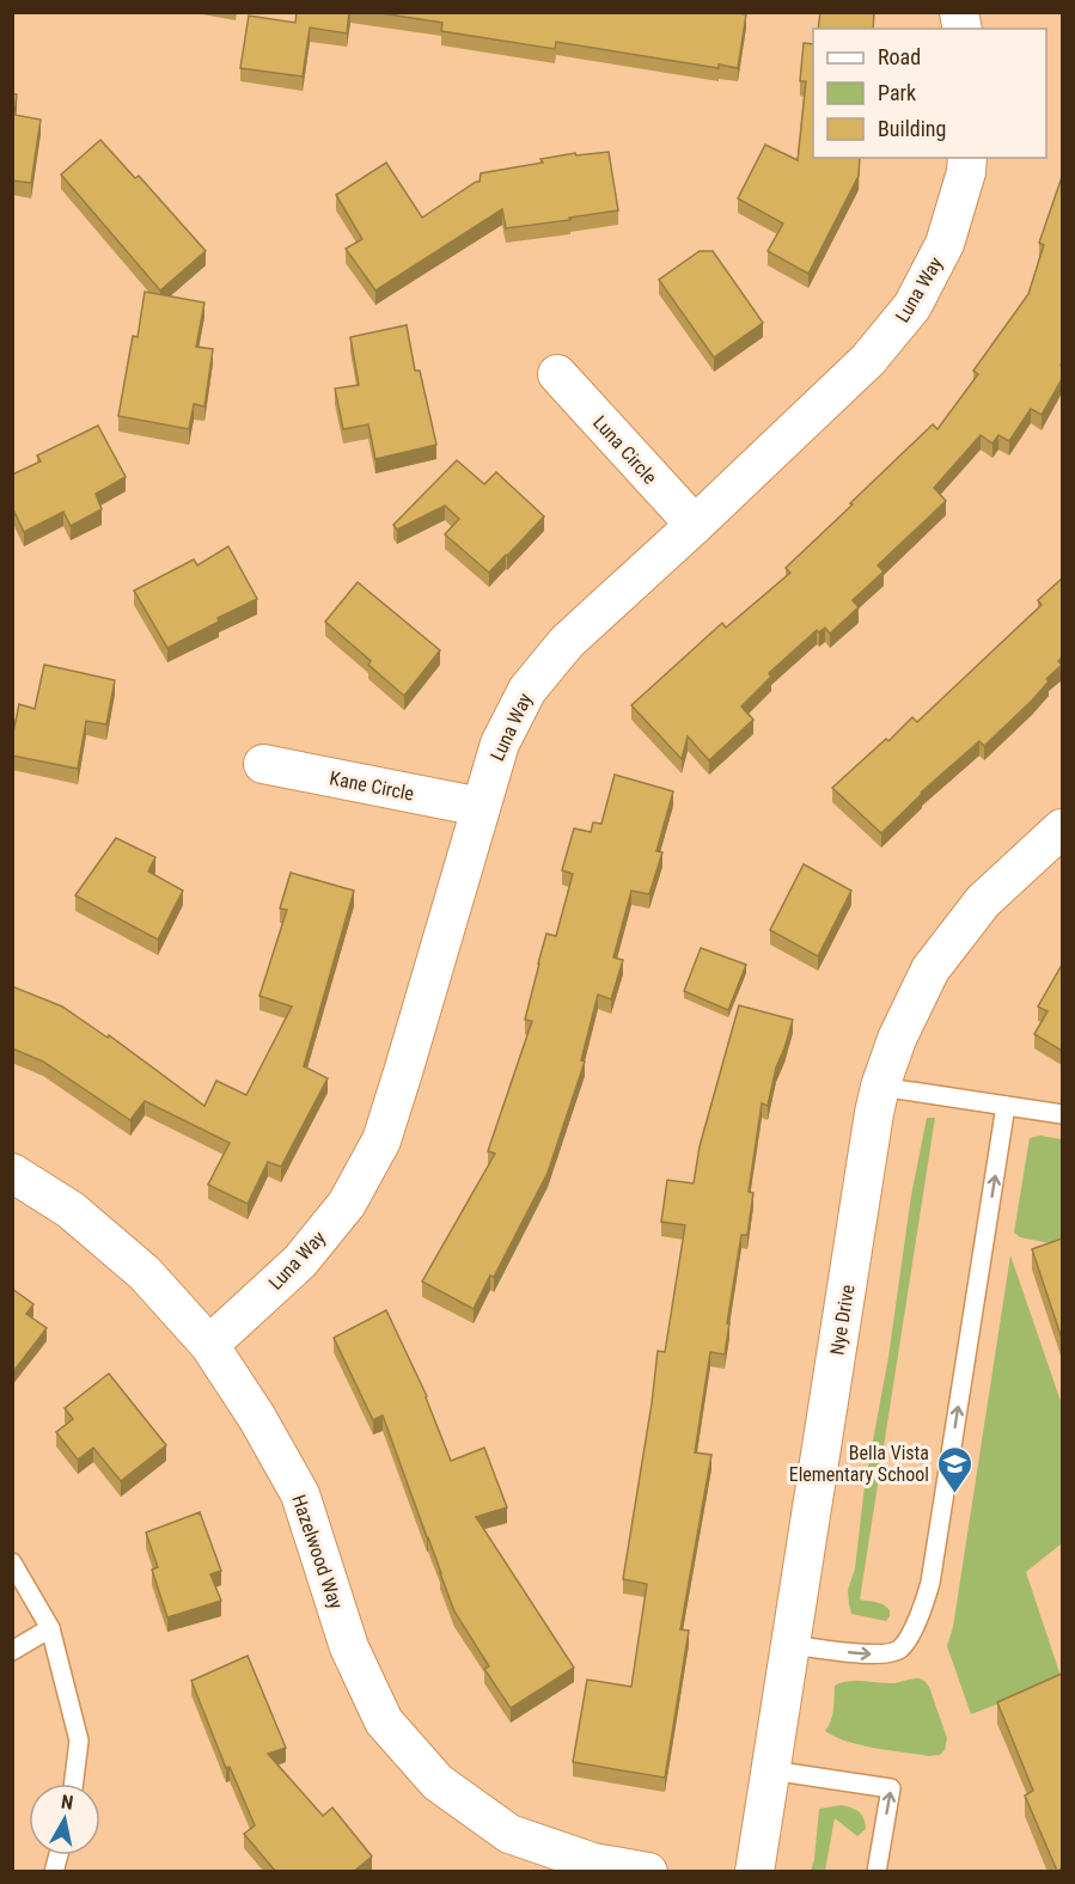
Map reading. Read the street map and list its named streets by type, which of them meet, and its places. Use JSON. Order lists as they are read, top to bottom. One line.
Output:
{"streets":{"street":["Luna Way","Luna Circle","Kane Circle","Nye Drive","Hazelwood Way"]},"crossings":[["Luna Way","Luna Circle"],["Luna Way","Kane Circle"],["Luna Way","Hazelwood Way"]],"places":{"school or university":["Bella Vista Elementary School"]},"legend":["Road","Park","Building"],"north":"top"}
